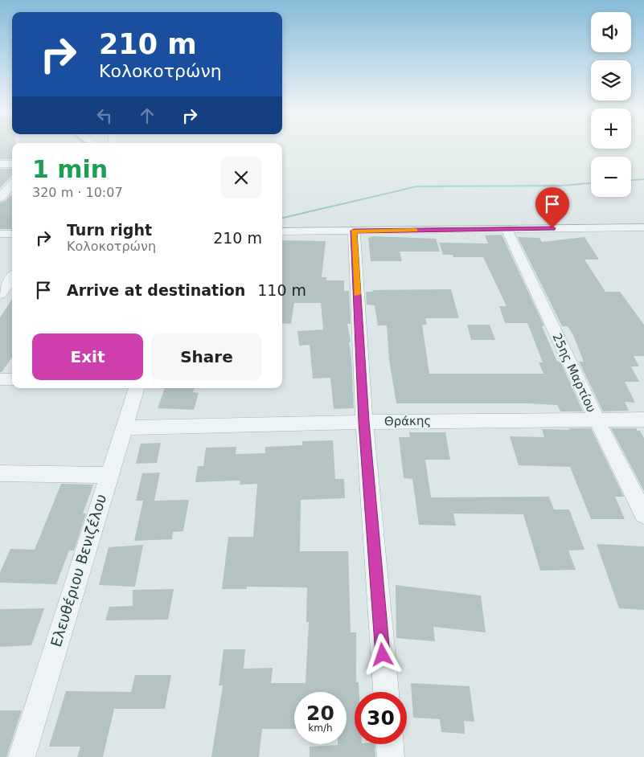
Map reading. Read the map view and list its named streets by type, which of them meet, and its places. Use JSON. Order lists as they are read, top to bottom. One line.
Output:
{"streets":{"street":["25ης Μαρτίου","Θράκης","Ελευθέριου Βενιζέλου"]},"crossings":[["25ης Μαρτίου","Θράκης"],["Θράκης","Ελευθέριου Βενιζέλου"]],"page":{"map_buttons":["+","−"],"turn":["210 m","Κολοκοτρώνη"],"heading":["1 min","320 m · 10:07"],"list":[{"name":"Turn right","note":"Κολοκοτρώνη","value":"210 m"},{"name":"Arrive at destination","value":"110 m"}],"buttons":["Exit","Share"],"speed":"20 km/h","limit":"30"}}
